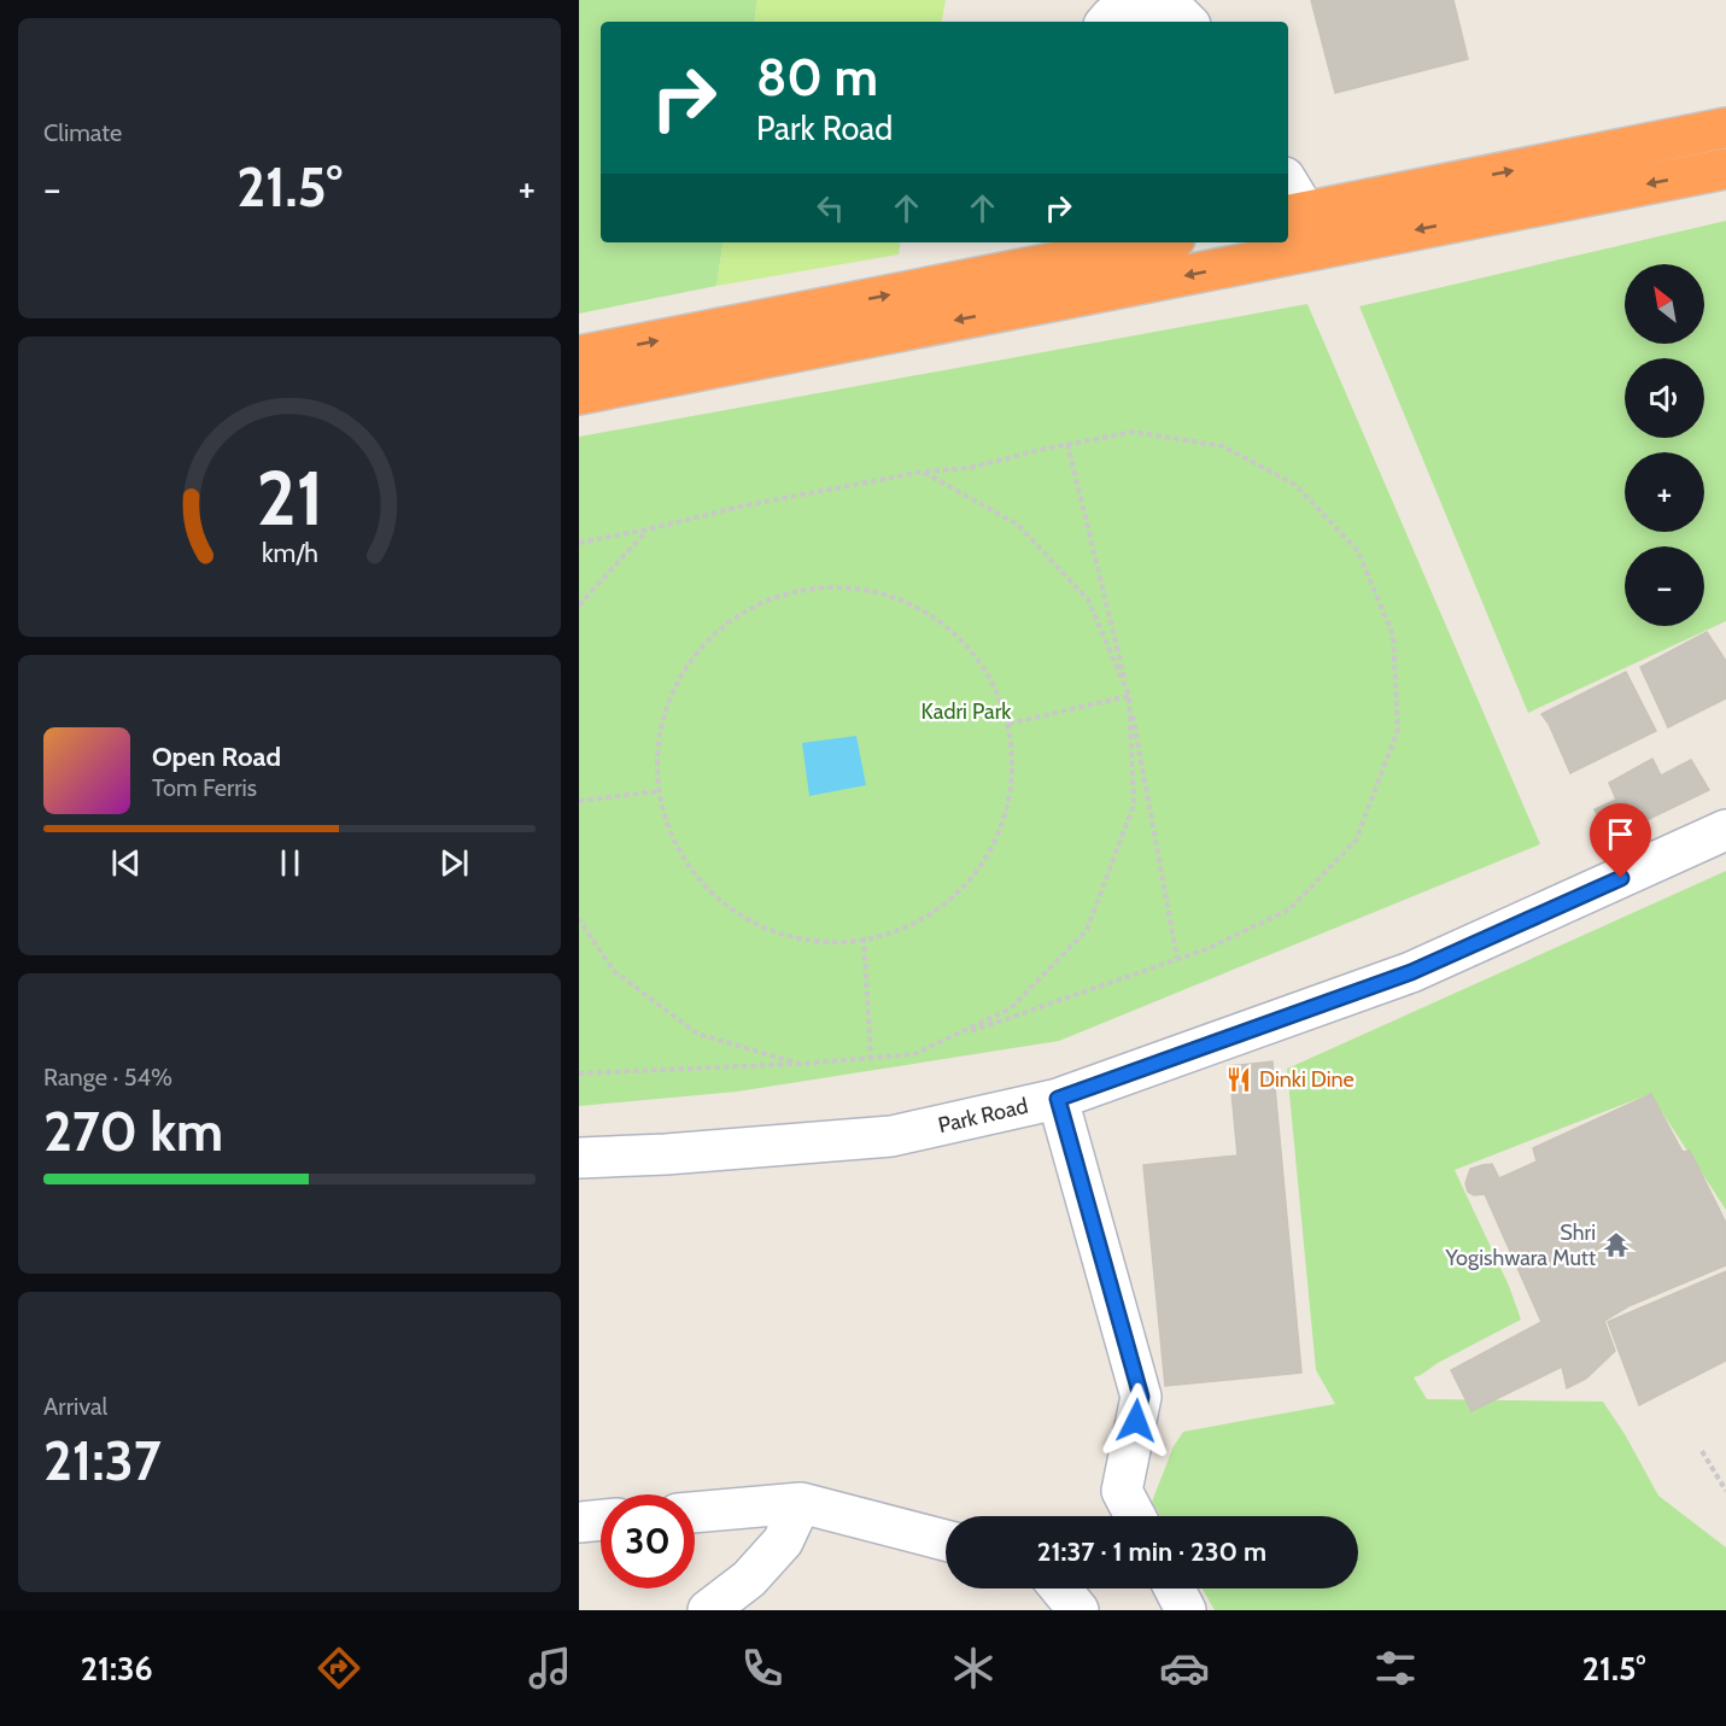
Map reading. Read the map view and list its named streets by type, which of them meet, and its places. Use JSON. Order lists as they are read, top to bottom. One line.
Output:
{"streets":{"street":["Park Road"]},"parks":["Kadri Park"],"places":{"restaurant":["Dinki Dine"],"temple":["Shri Yogishwara Mutt"]},"north":"top left","page":{"tile":["Climate",["Range · 54%","270 km"],["Arrival","21:37"]],"turn":["80 m","Park Road"],"heat":["−","21.5°","+"],"map_buttons":["+","−"],"song":["Open Road","Tom Ferris"],"limit":"30","trip":"21:37 · 1 min · 230 m","tabs":["21:36","21.5°"],"gauge":["21","km/h"]}}
